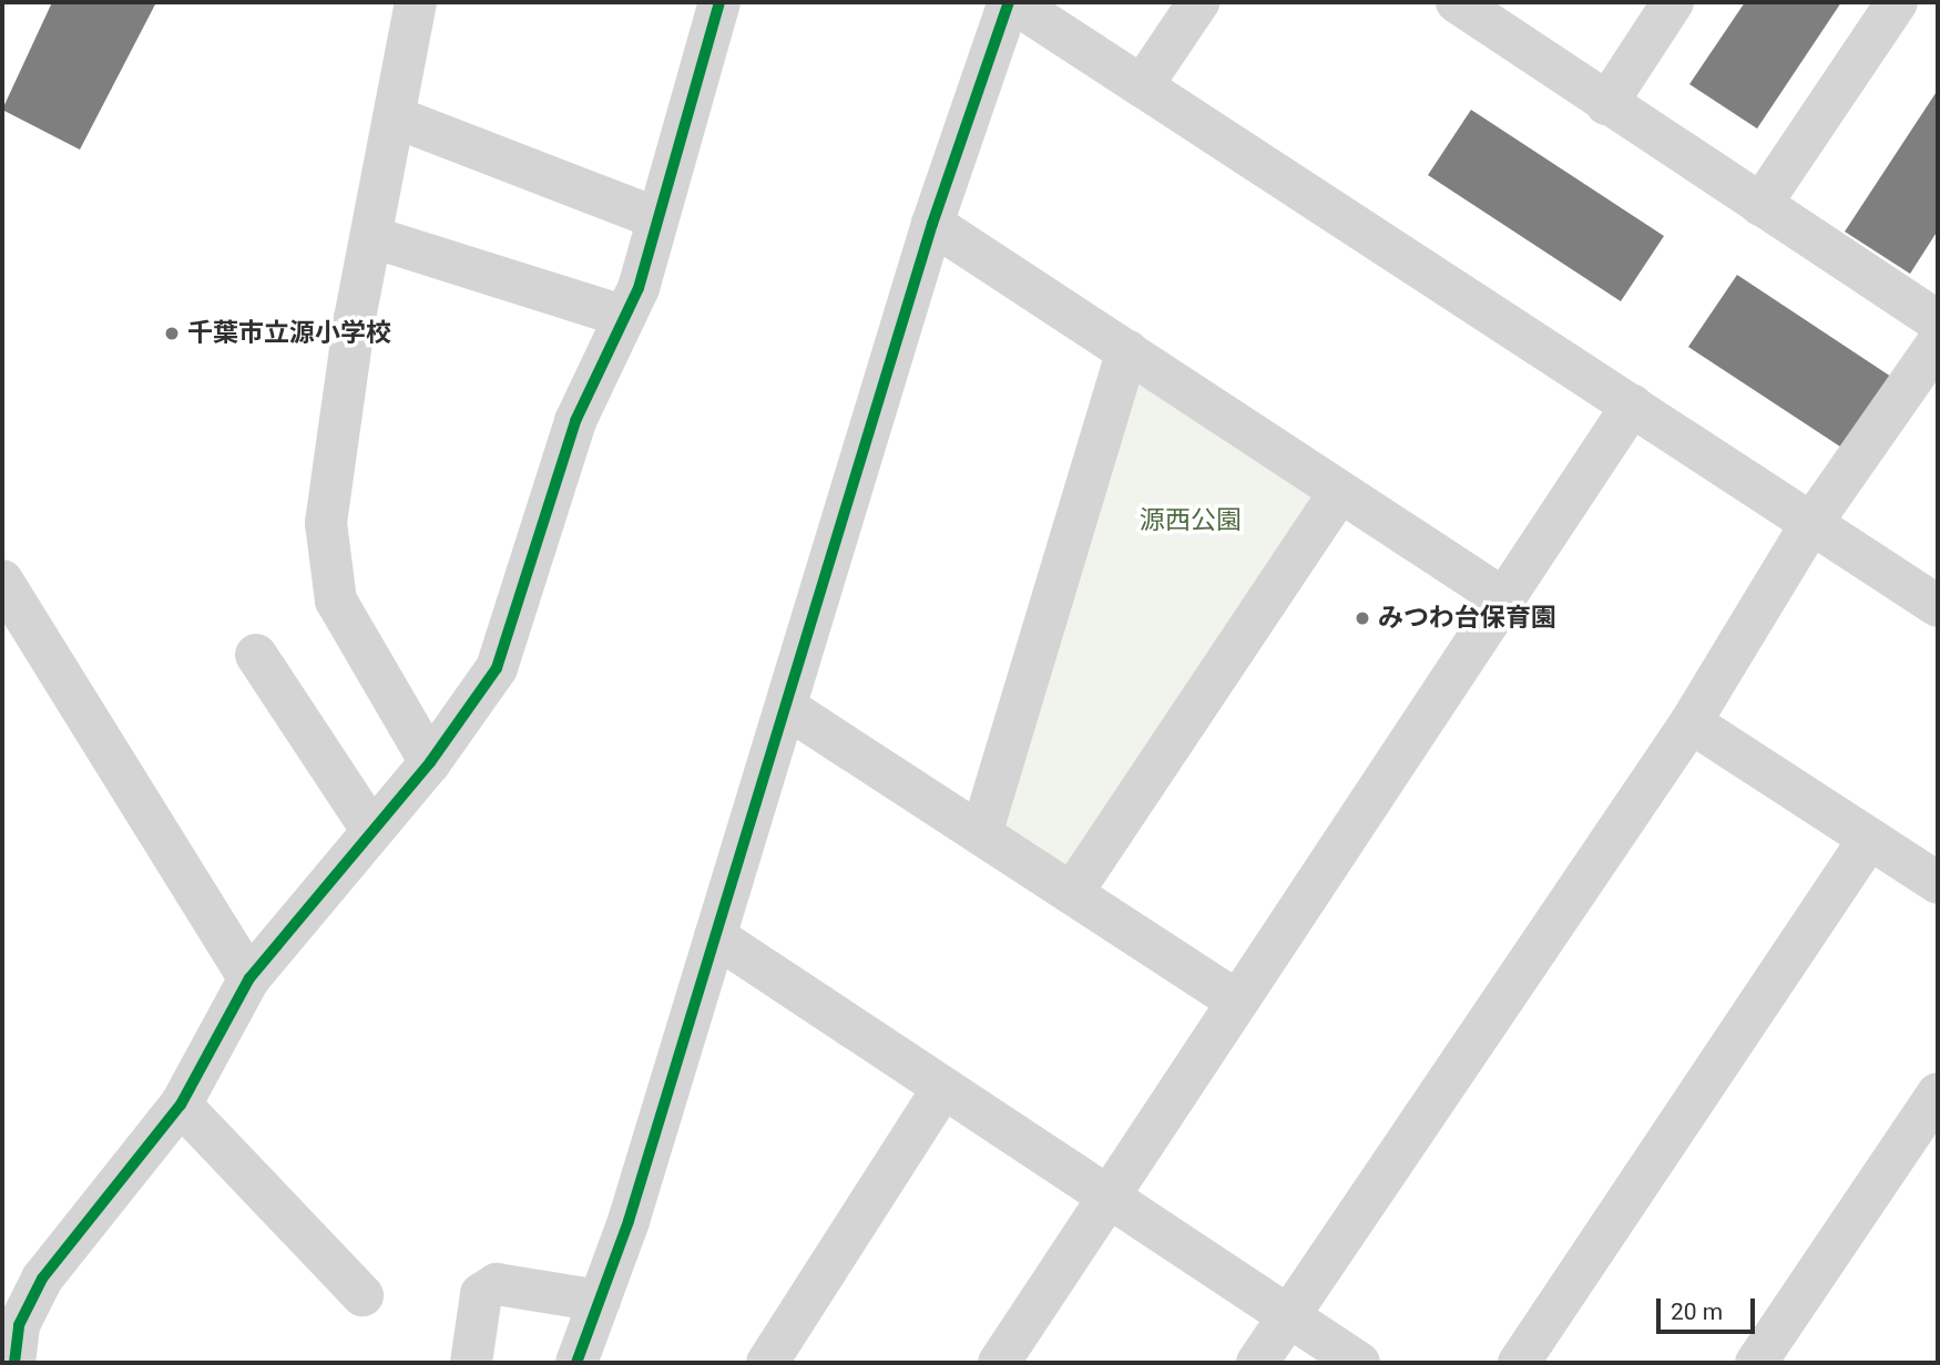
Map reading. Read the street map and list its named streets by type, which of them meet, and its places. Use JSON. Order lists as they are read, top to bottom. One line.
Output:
{"parks":["源西公園"],"places":["千葉市立源小学校","みつわ台保育園"],"scale_bar":"20 m"}
